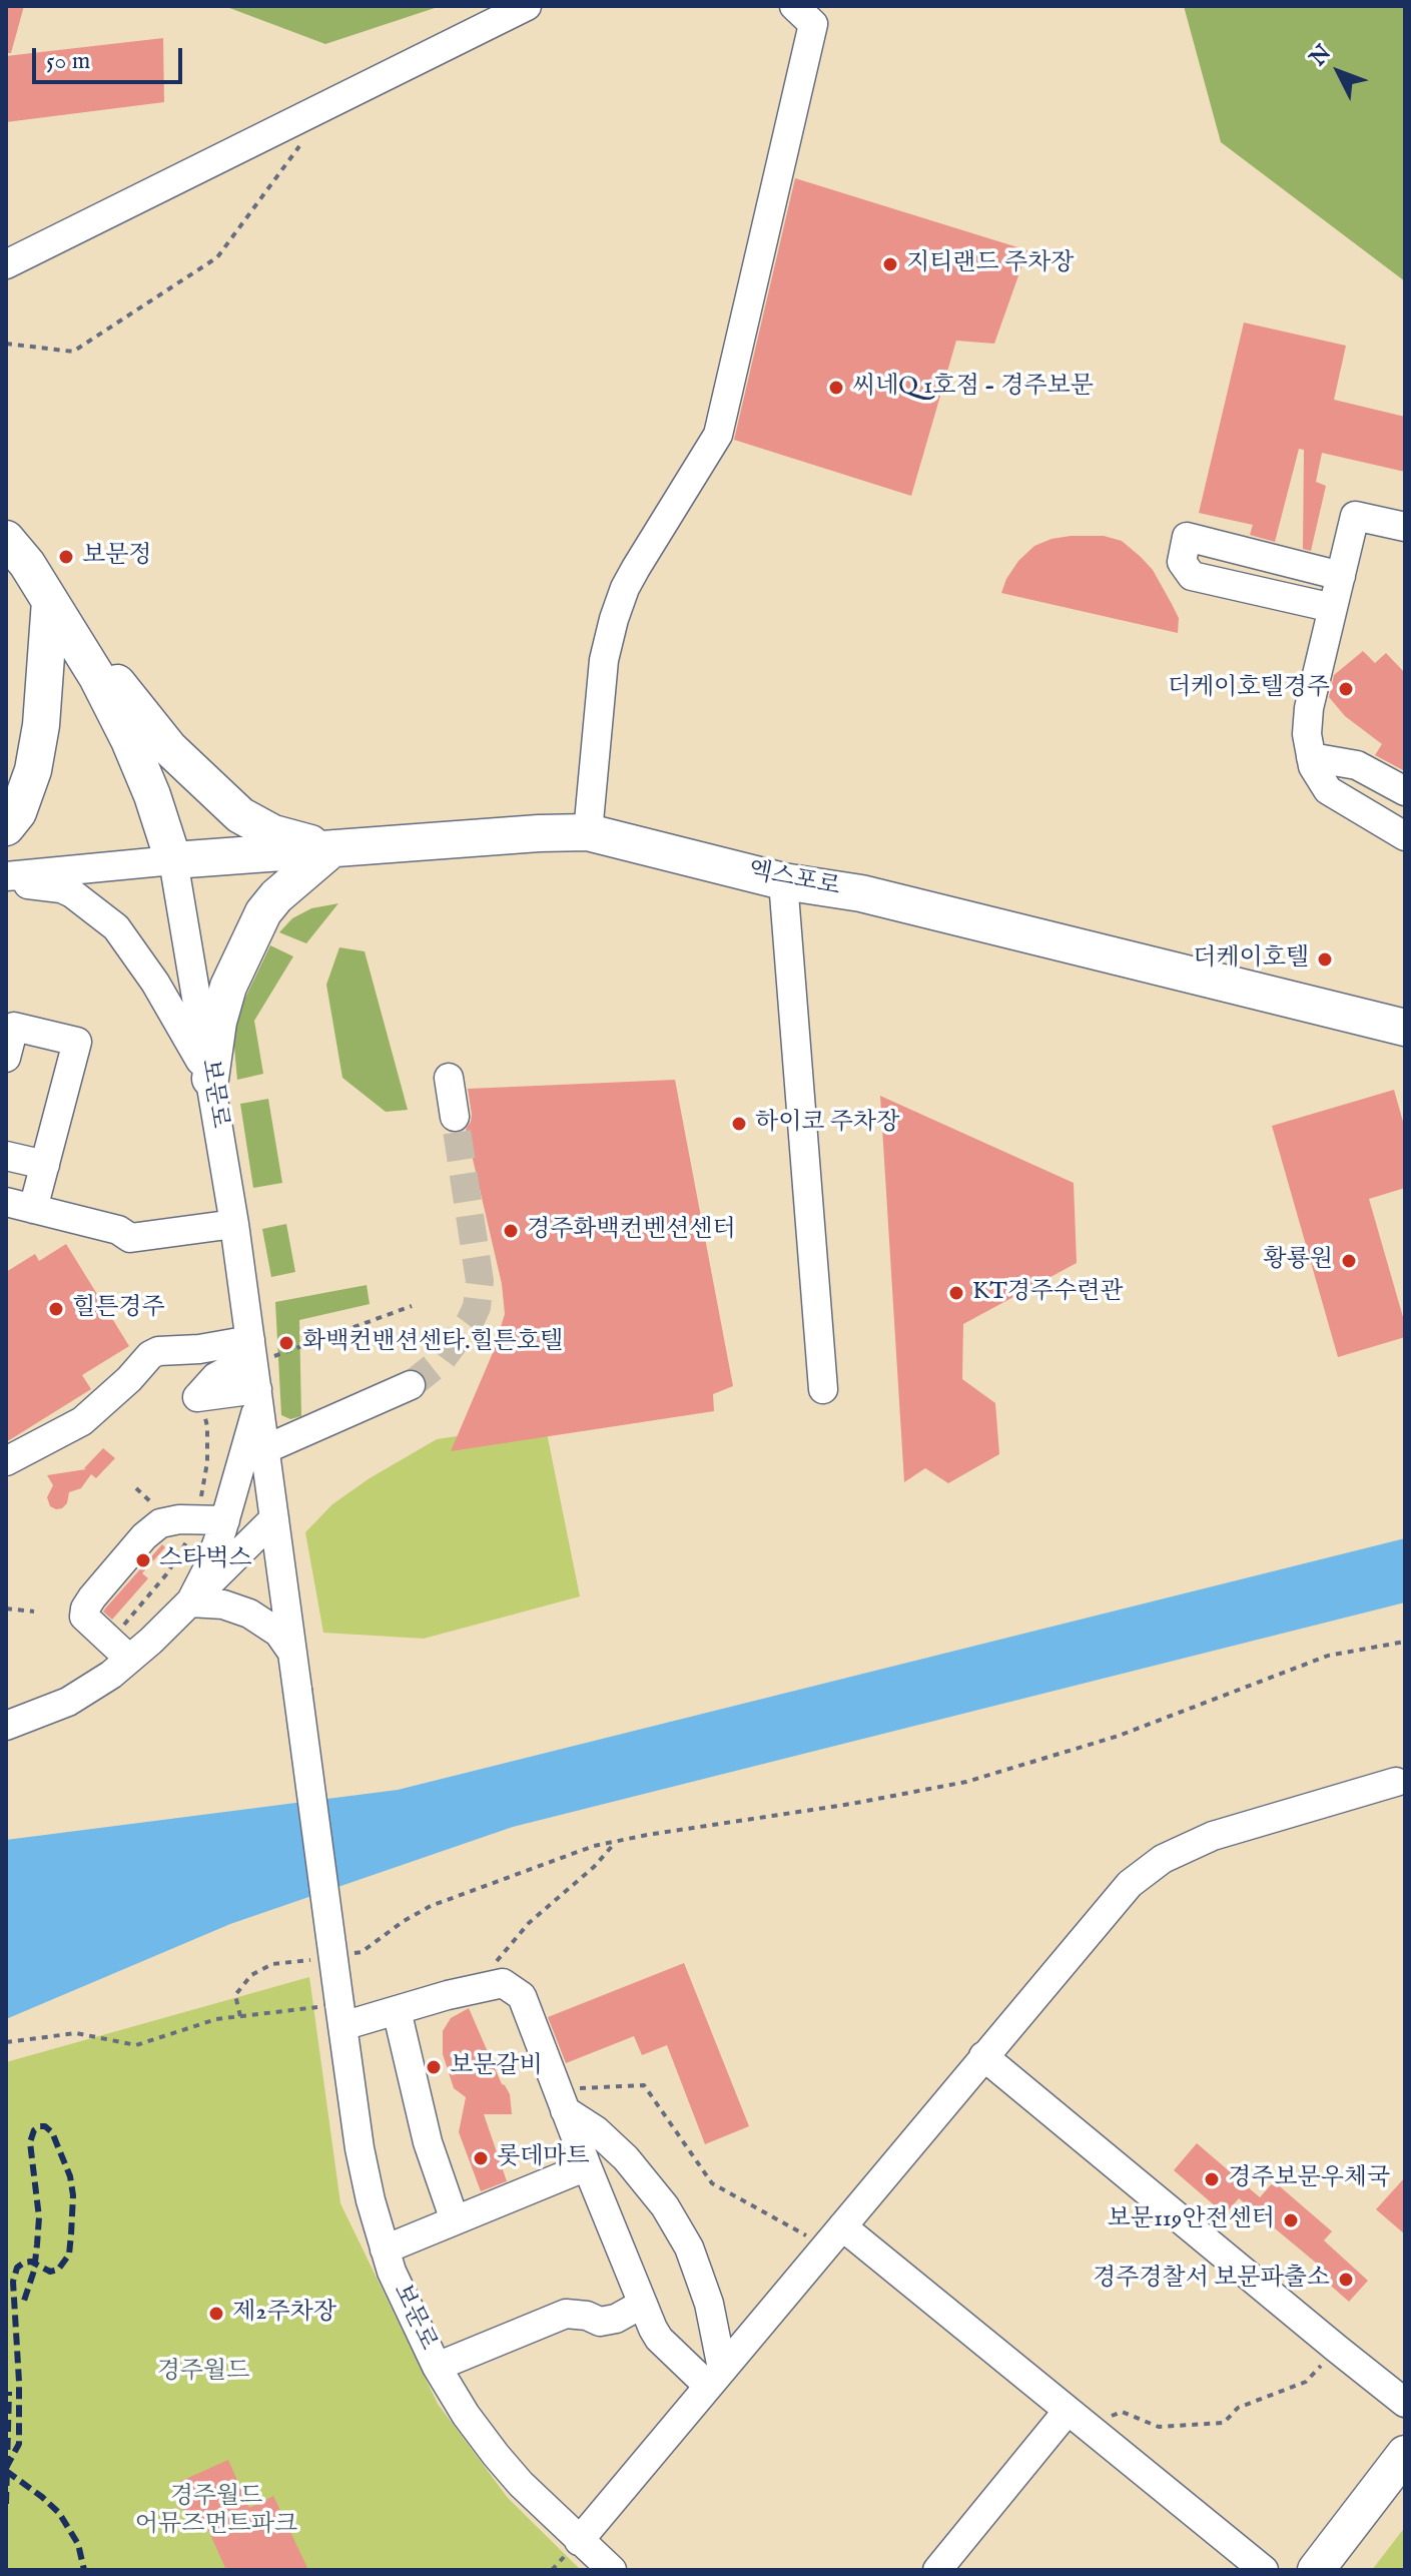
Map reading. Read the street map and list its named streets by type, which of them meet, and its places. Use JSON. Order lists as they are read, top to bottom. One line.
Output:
{"streets":{"main road":["엑스포로","보문로"]},"crossings":[["엑스포로","보문로"]],"parks":["경주월드","경주월드 어뮤즈먼트파크"],"places":["지티랜드 주차장","씨네Q 1호점 - 경주보문","보문정","더케이호텔경주","더케이호텔","하이코 주차장","경주화백컨벤션센터","황룡원","KT경주수련관","힐튼경주","화백컨밴션센타.힐튼호텔","스타벅스","보문갈비","롯데마트","경주보문우체국","보문119안전센터","경주경찰서 보문파출소","제2주차장"],"scale_bar":"50 m","north":"top left"}
